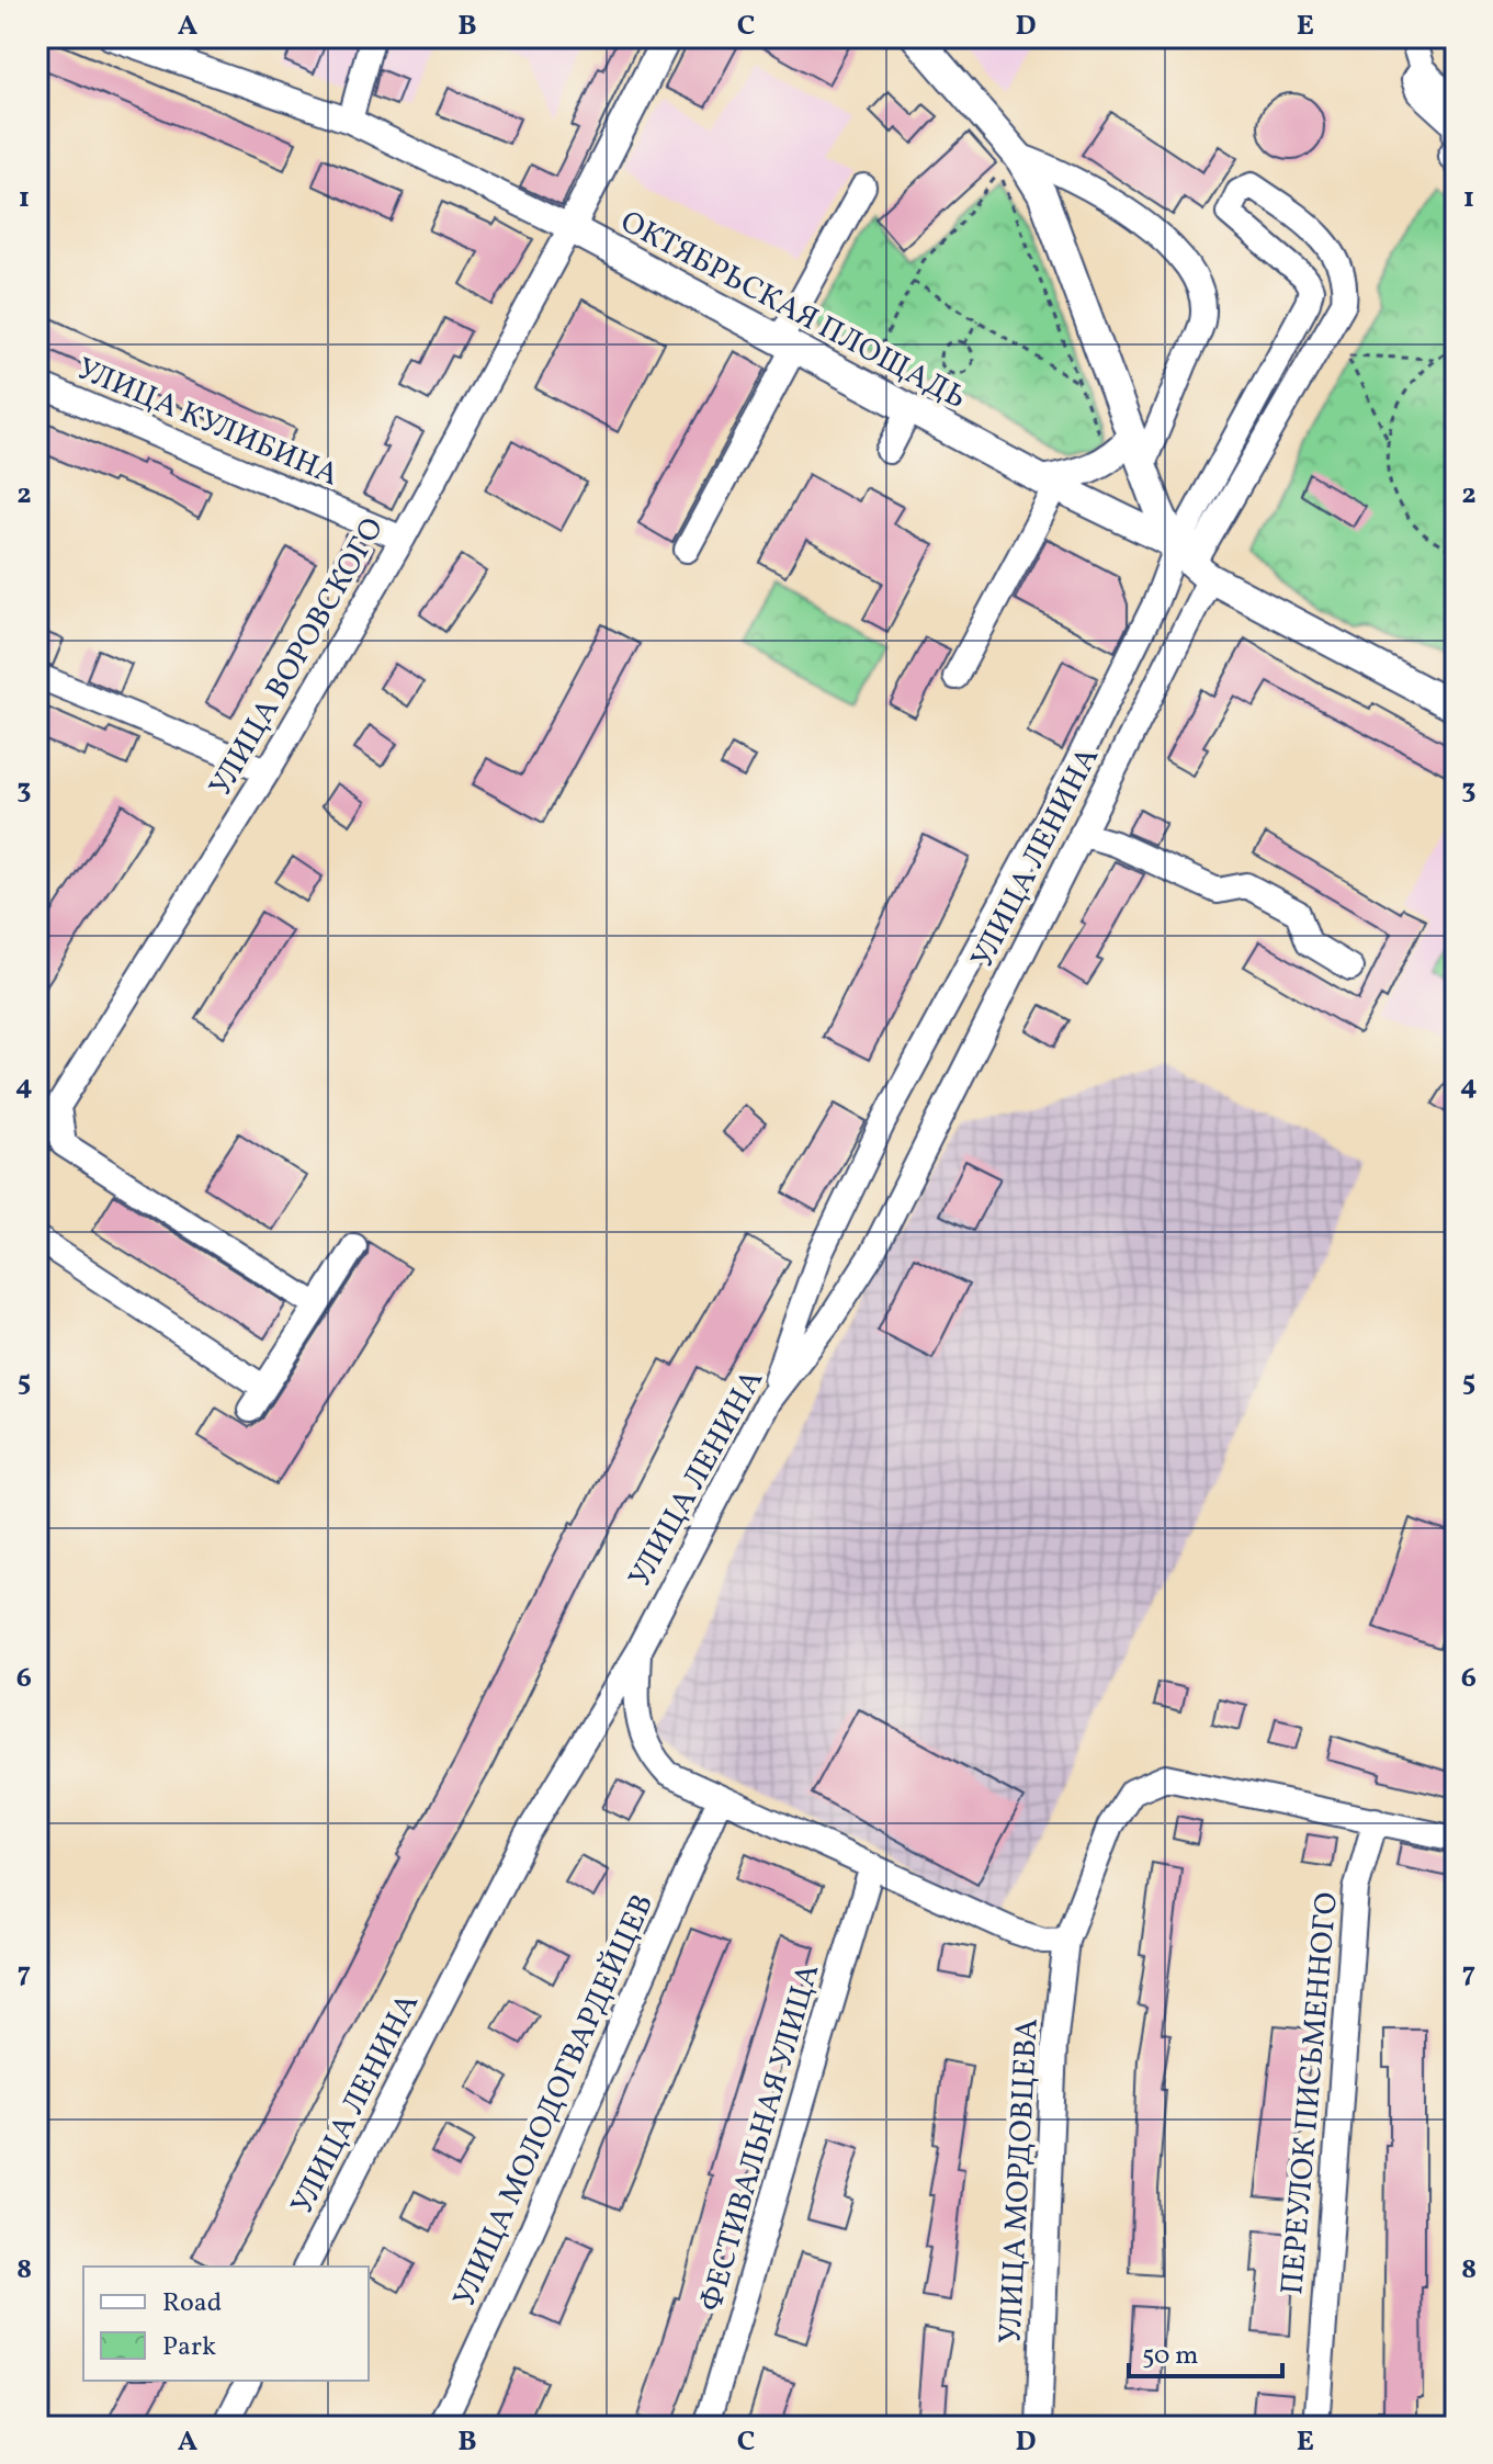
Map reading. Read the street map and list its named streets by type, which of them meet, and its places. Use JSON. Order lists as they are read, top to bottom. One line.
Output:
{"streets":{"main road":["ОКТЯБРЬСКАЯ ПЛОЩАДЬ"],"street":["УЛИЦА КУЛИБИНА","УЛИЦА ВОРОВСКОГО","УЛИЦА ЛЕНИНА","ПЕРЕУЛОК ПИСЬМЕННОГО","УЛИЦА МОЛОДОГВАРДЕЙЦЕВ","ФЕСТИВАЛЬНАЯ УЛИЦА","УЛИЦА МОРДОВЦЕВА"]},"crossings":[["ОКТЯБРЬСКАЯ ПЛОЩАДЬ","УЛИЦА ВОРОВСКОГО"],["ОКТЯБРЬСКАЯ ПЛОЩАДЬ","УЛИЦА ЛЕНИНА"],["УЛИЦА КУЛИБИНА","УЛИЦА ВОРОВСКОГО"],["ПЕРЕУЛОК ПИСЬМЕННОГО","УЛИЦА МОРДОВЦЕВА"]],"legend":["Road","Park"],"scale_bar":"50 m","grid":{"columns":["A","B","C","D","E"],"rows":["1","2","3","4","5","6","7","8"]}}
